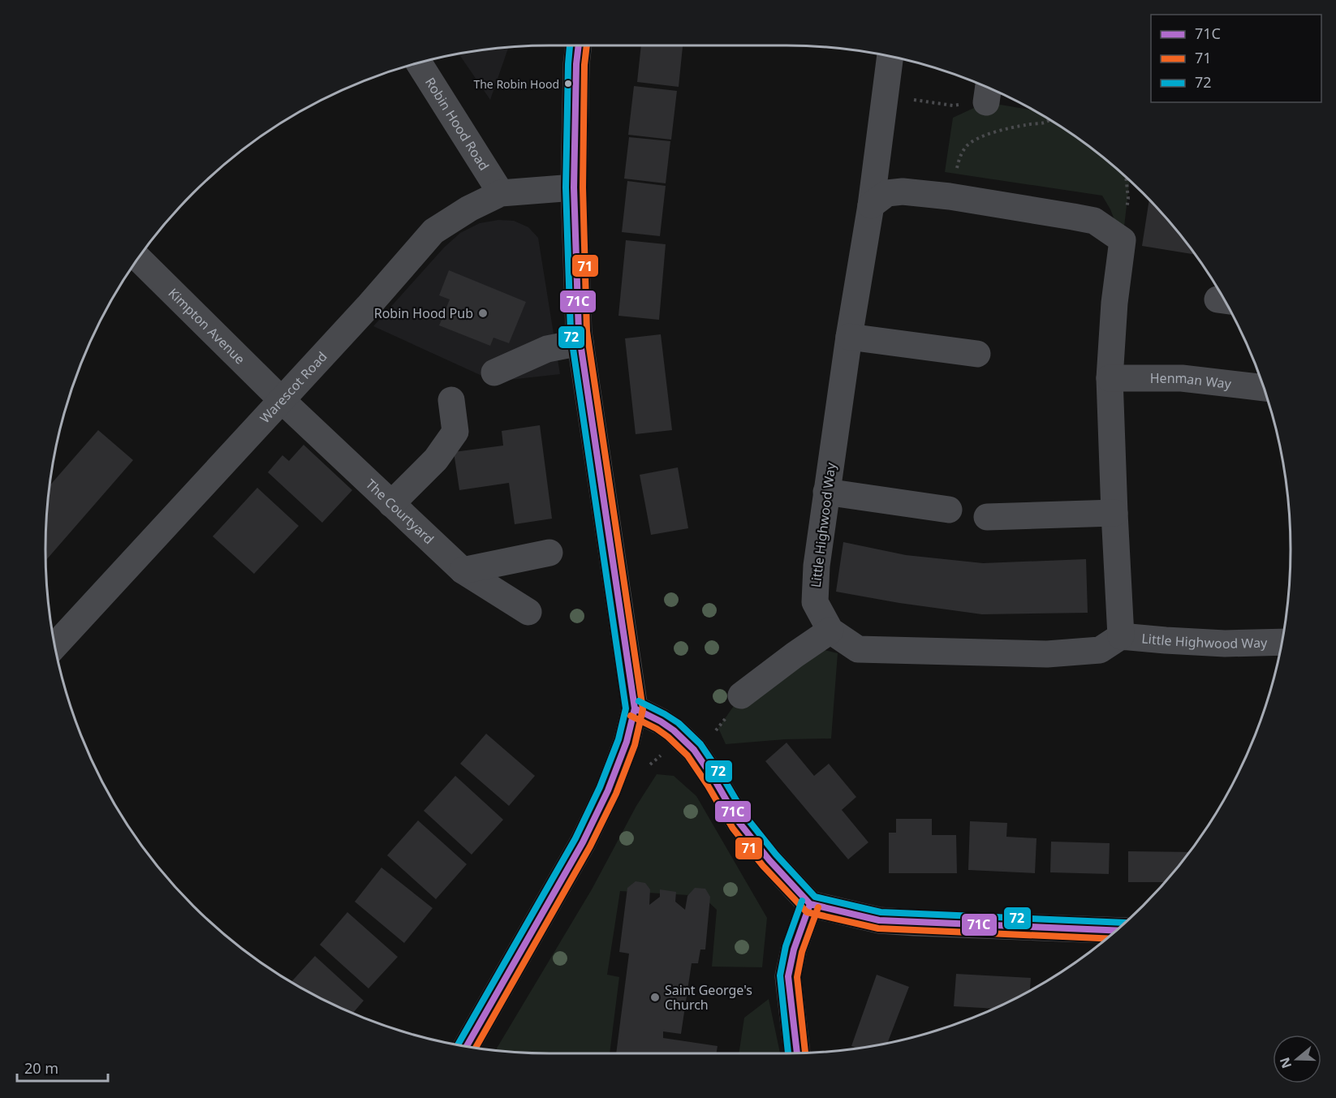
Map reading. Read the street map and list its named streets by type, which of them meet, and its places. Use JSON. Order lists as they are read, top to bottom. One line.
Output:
{"streets":{"street":["Robin Hood Road","Kimpton Avenue","Henman Way","Warescot Road","The Courtyard","Little Highwood Way"]},"crossings":[["Robin Hood Road","Warescot Road"],["Kimpton Avenue","Warescot Road"],["Kimpton Avenue","The Courtyard"],["Warescot Road","The Courtyard"]],"places":["The Robin Hood","Robin Hood Pub","Saint George's Church"],"lines":["transit line 71C","transit line 71","transit line 72"],"legend":["71C","71","72"],"scale_bar":"20 m","north":"left"}
